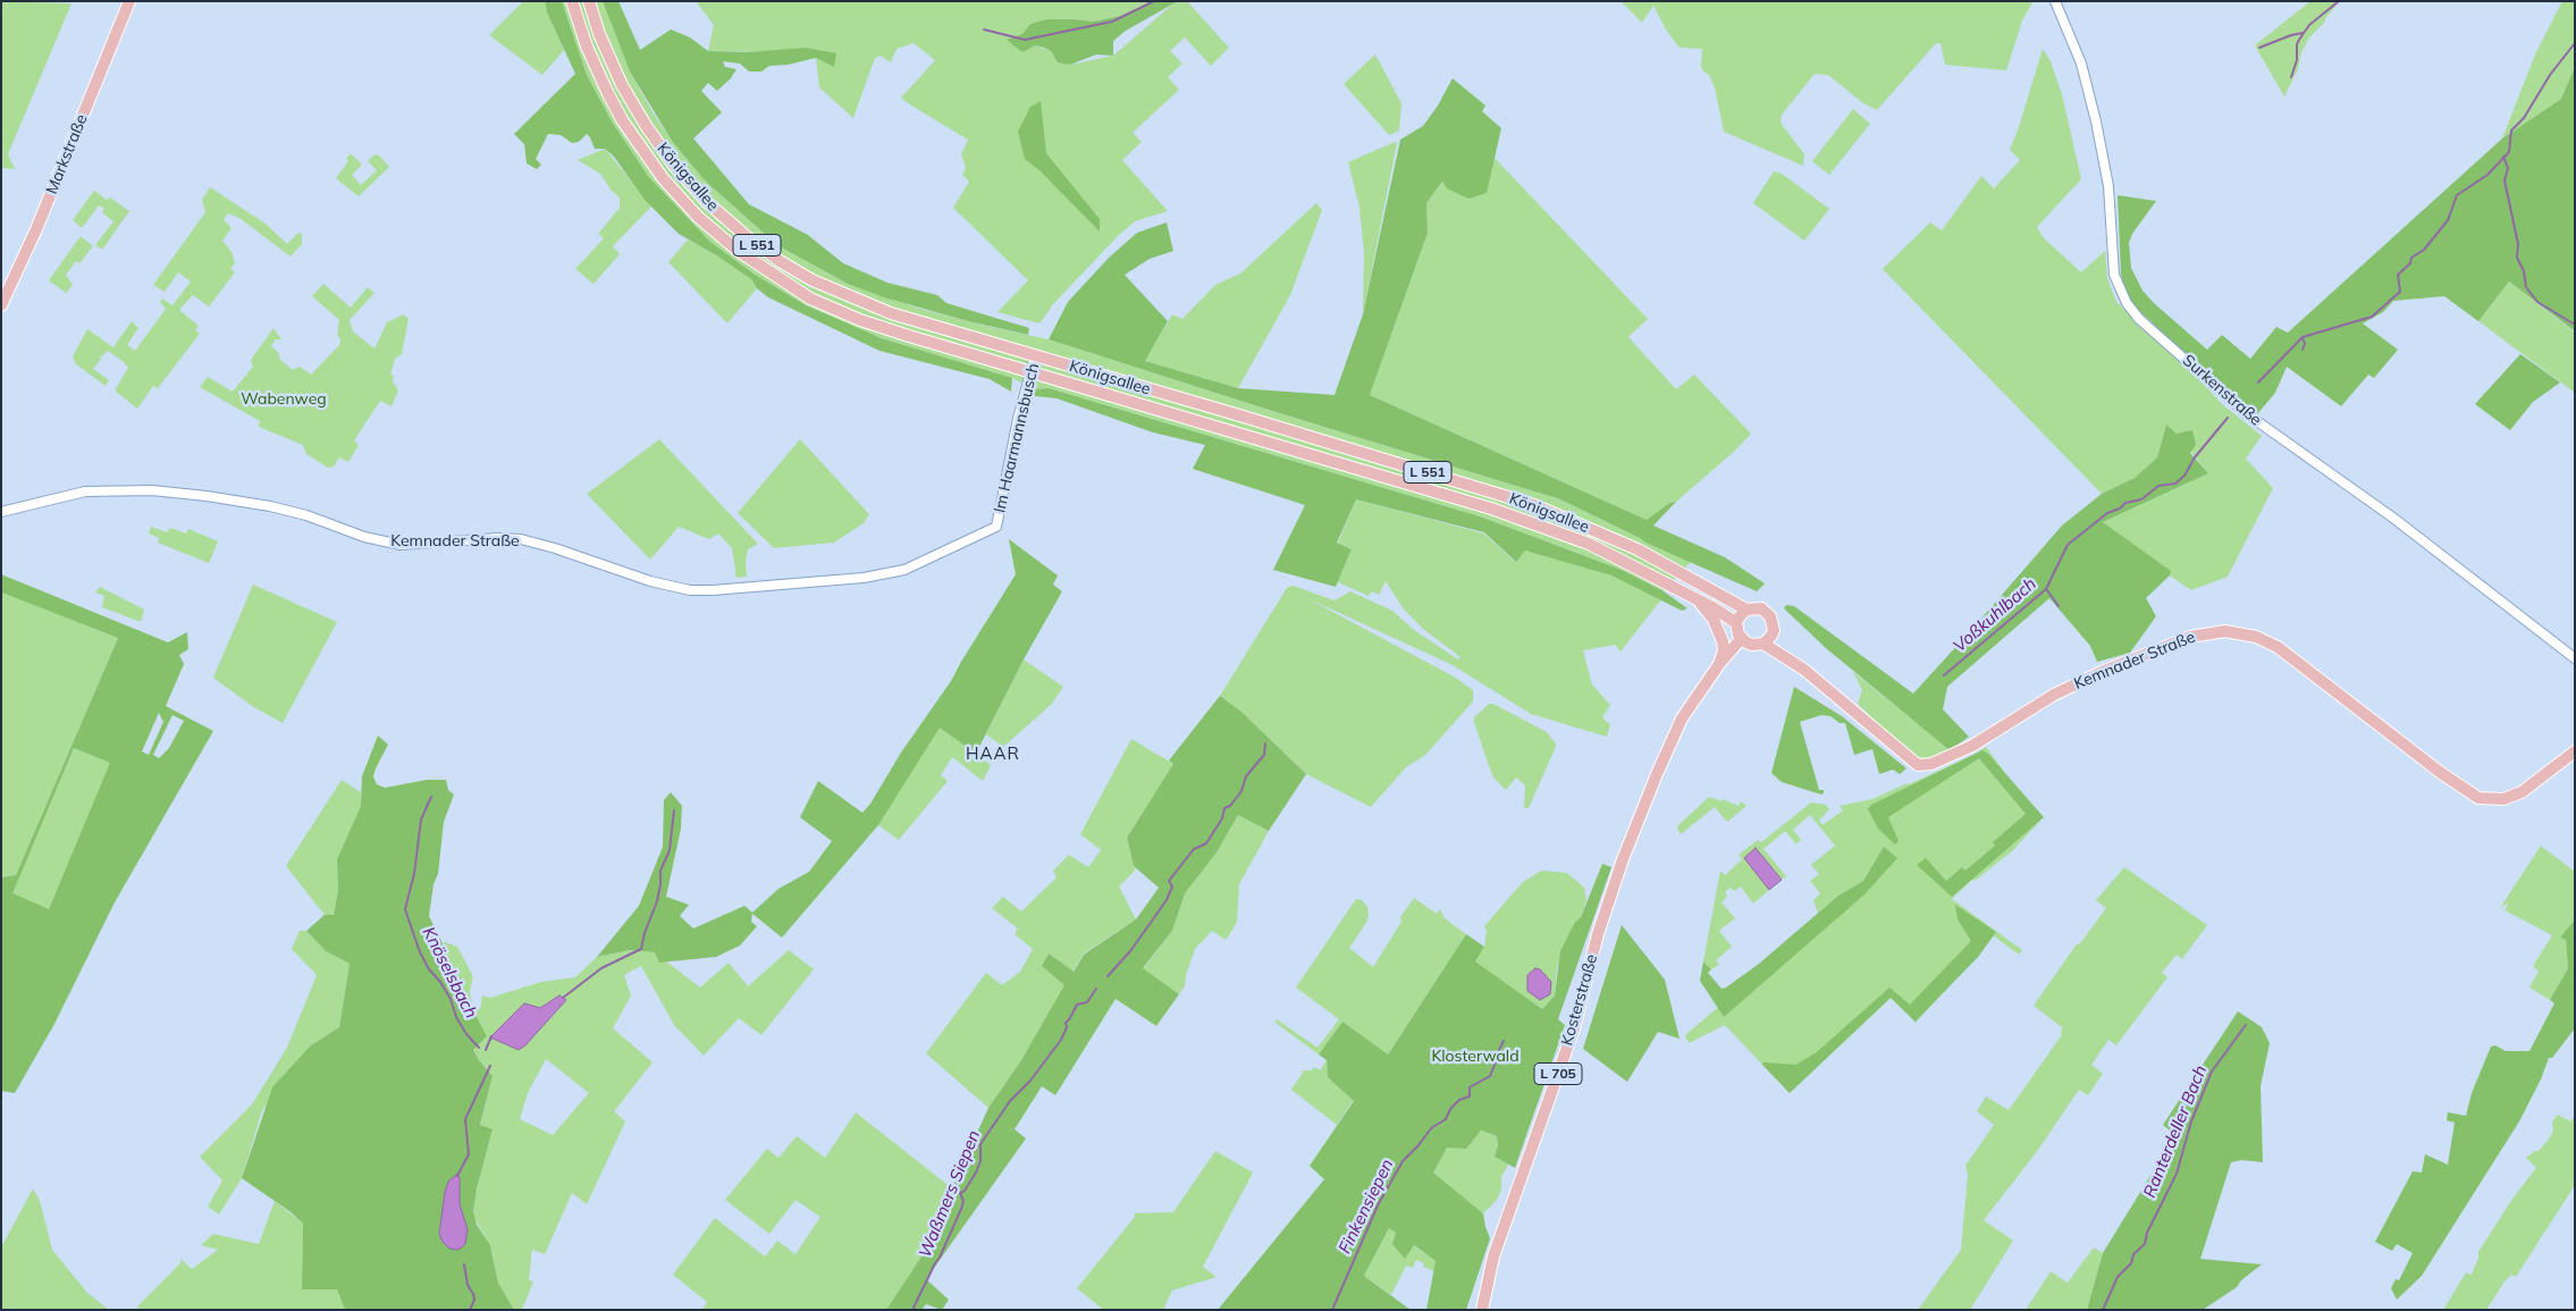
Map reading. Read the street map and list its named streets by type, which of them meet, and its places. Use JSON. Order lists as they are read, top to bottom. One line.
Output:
{"streets":{"main road":["Markstraße","Königsallee","L 551","Kemnader Straße","Kosterstraße","L 705"],"street":["Surkenstraße","Im Haarmannsbusch"]},"crossings":[["Königsallee","Im Haarmannsbusch"],["Königsallee","Kemnader Straße"],["Königsallee","L 705"],["Im Haarmannsbusch","Kemnader Straße"],["Kemnader Straße","L 705"],["Kosterstraße","L 705"]],"districts":["HAAR"],"water":["Voßkuhlbach","Knöselsbach","Ranterdeller Bach","Waßmers Siepen","Finkensiepen"],"parks":["Wabenweg","Klosterwald"]}
